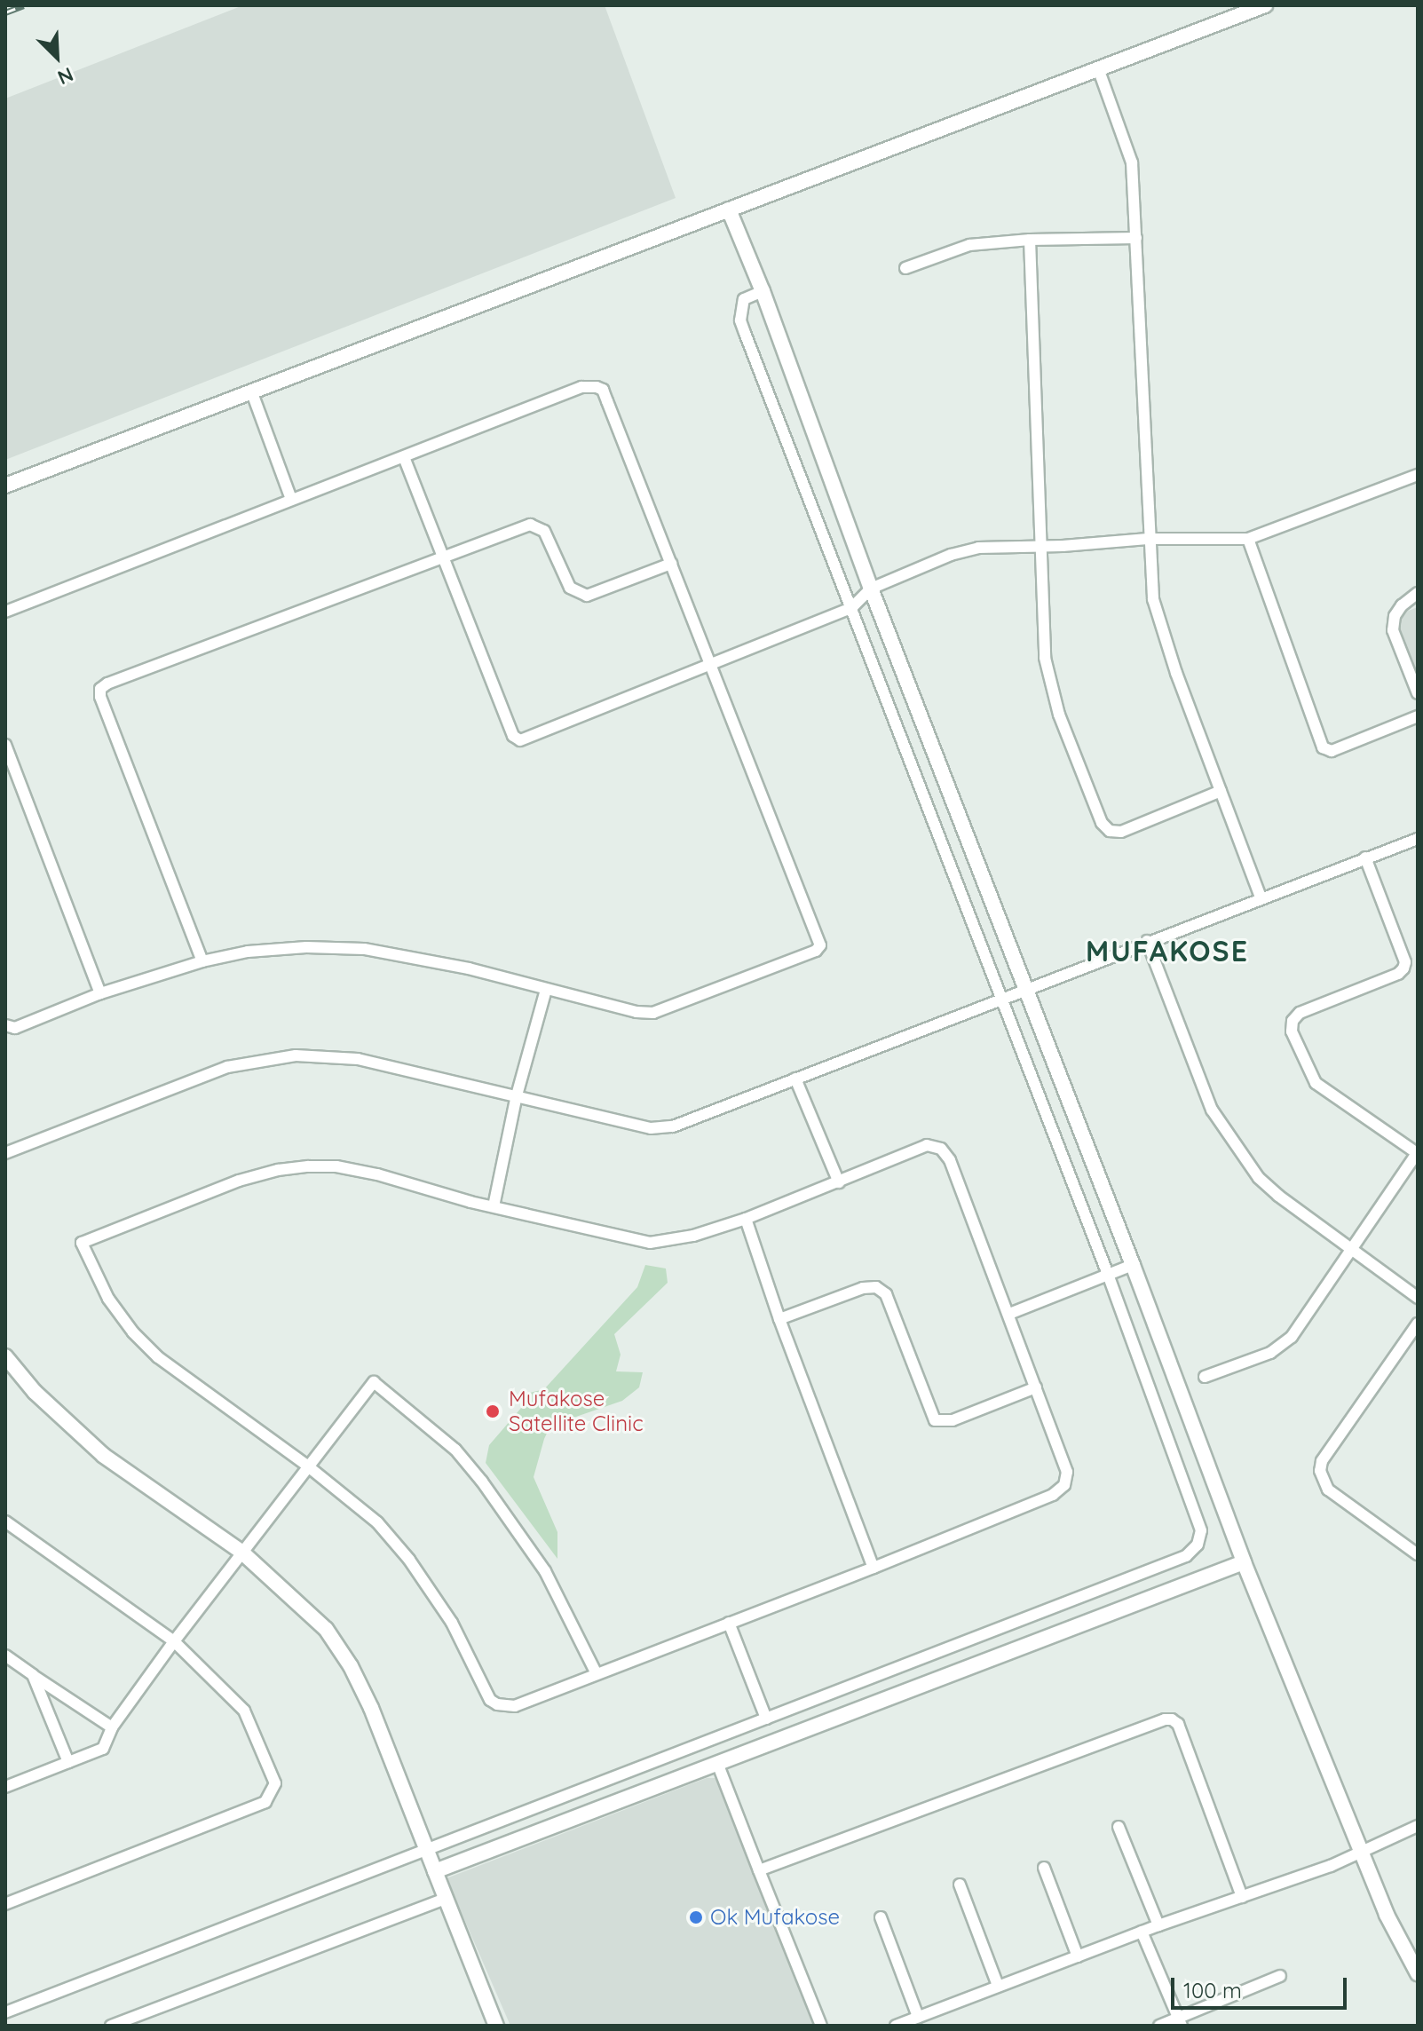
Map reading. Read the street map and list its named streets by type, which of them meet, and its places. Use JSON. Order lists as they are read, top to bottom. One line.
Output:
{"districts":["MUFAKOSE"],"places":["Mufakose Satellite Clinic","Ok Mufakose"],"scale_bar":"100 m","north":"bottom right"}
